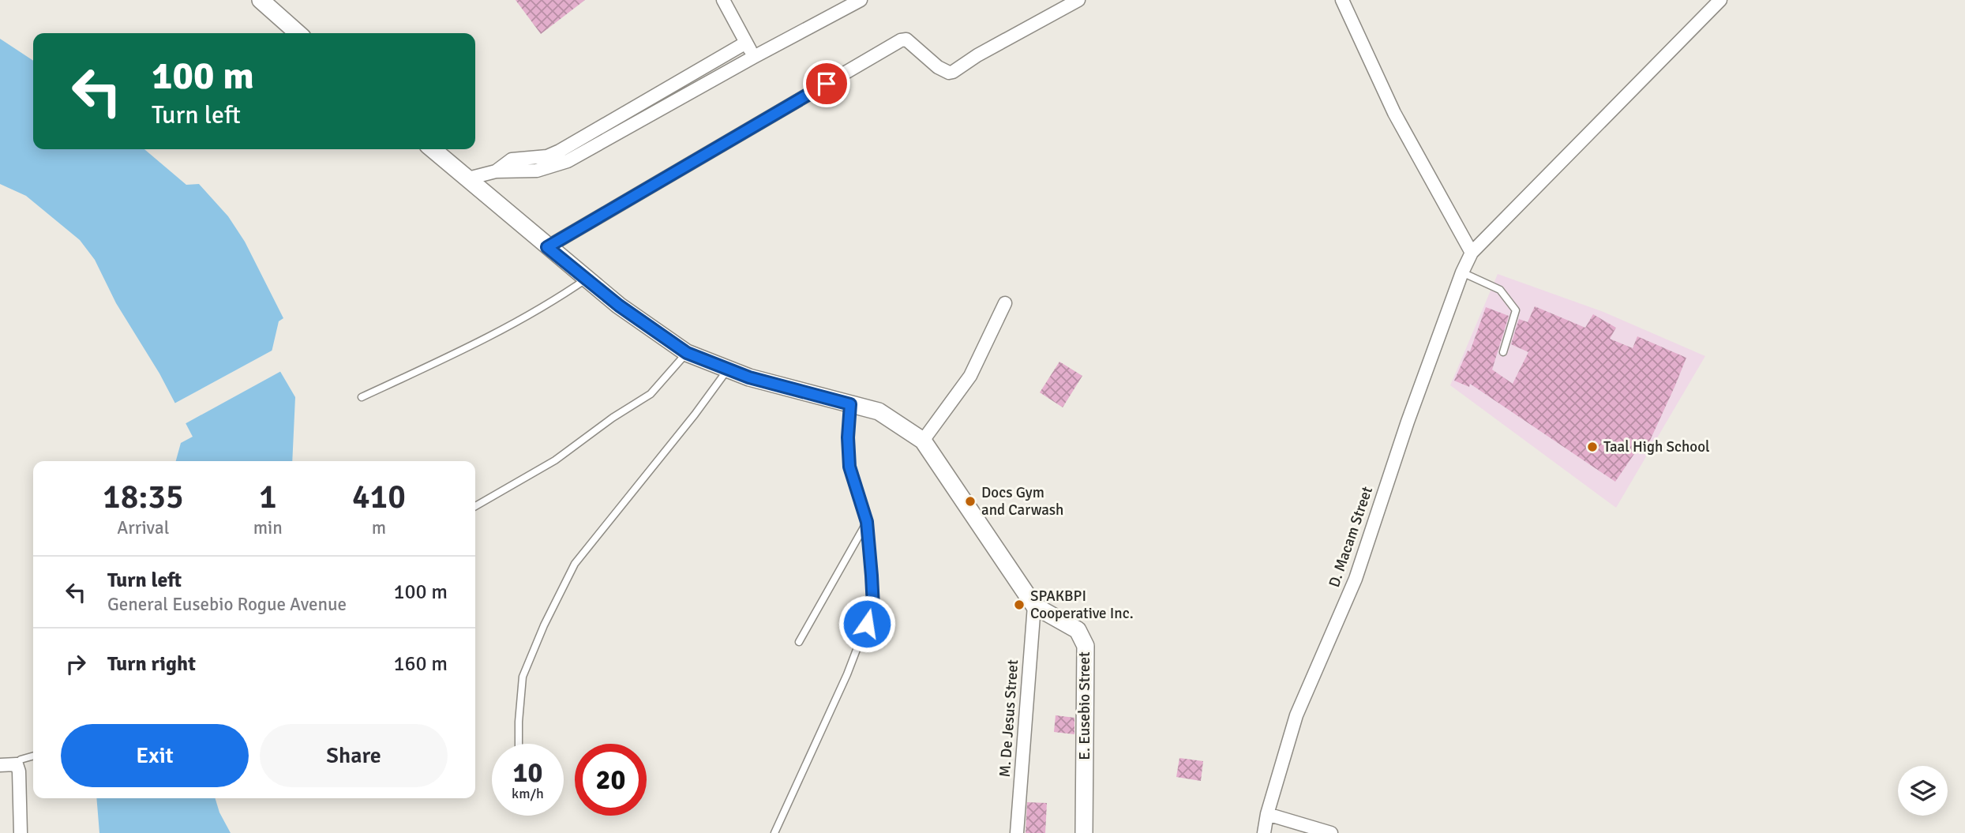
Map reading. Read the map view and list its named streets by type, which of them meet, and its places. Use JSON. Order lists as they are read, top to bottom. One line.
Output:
{"streets":{"main road":["E. Eusebio Street"],"street":["D. Macam Street","M. De Jesus Street"]},"crossings":[["E. Eusebio Street","M. De Jesus Street"]],"places":["Taal High School","Docs Gym and Carwash","SPAKBPI Cooperative Inc."],"page":{"turn":["100 m","Turn left"],"eta":["18:35","Arrival","1","min","410","m"],"list":[{"name":"Turn left","note":"General Eusebio Rogue Avenue","value":"100 m"},{"name":"Turn right","value":"160 m"}],"buttons":["Exit","Share"],"speed":"10 km/h","limit":"20"}}
